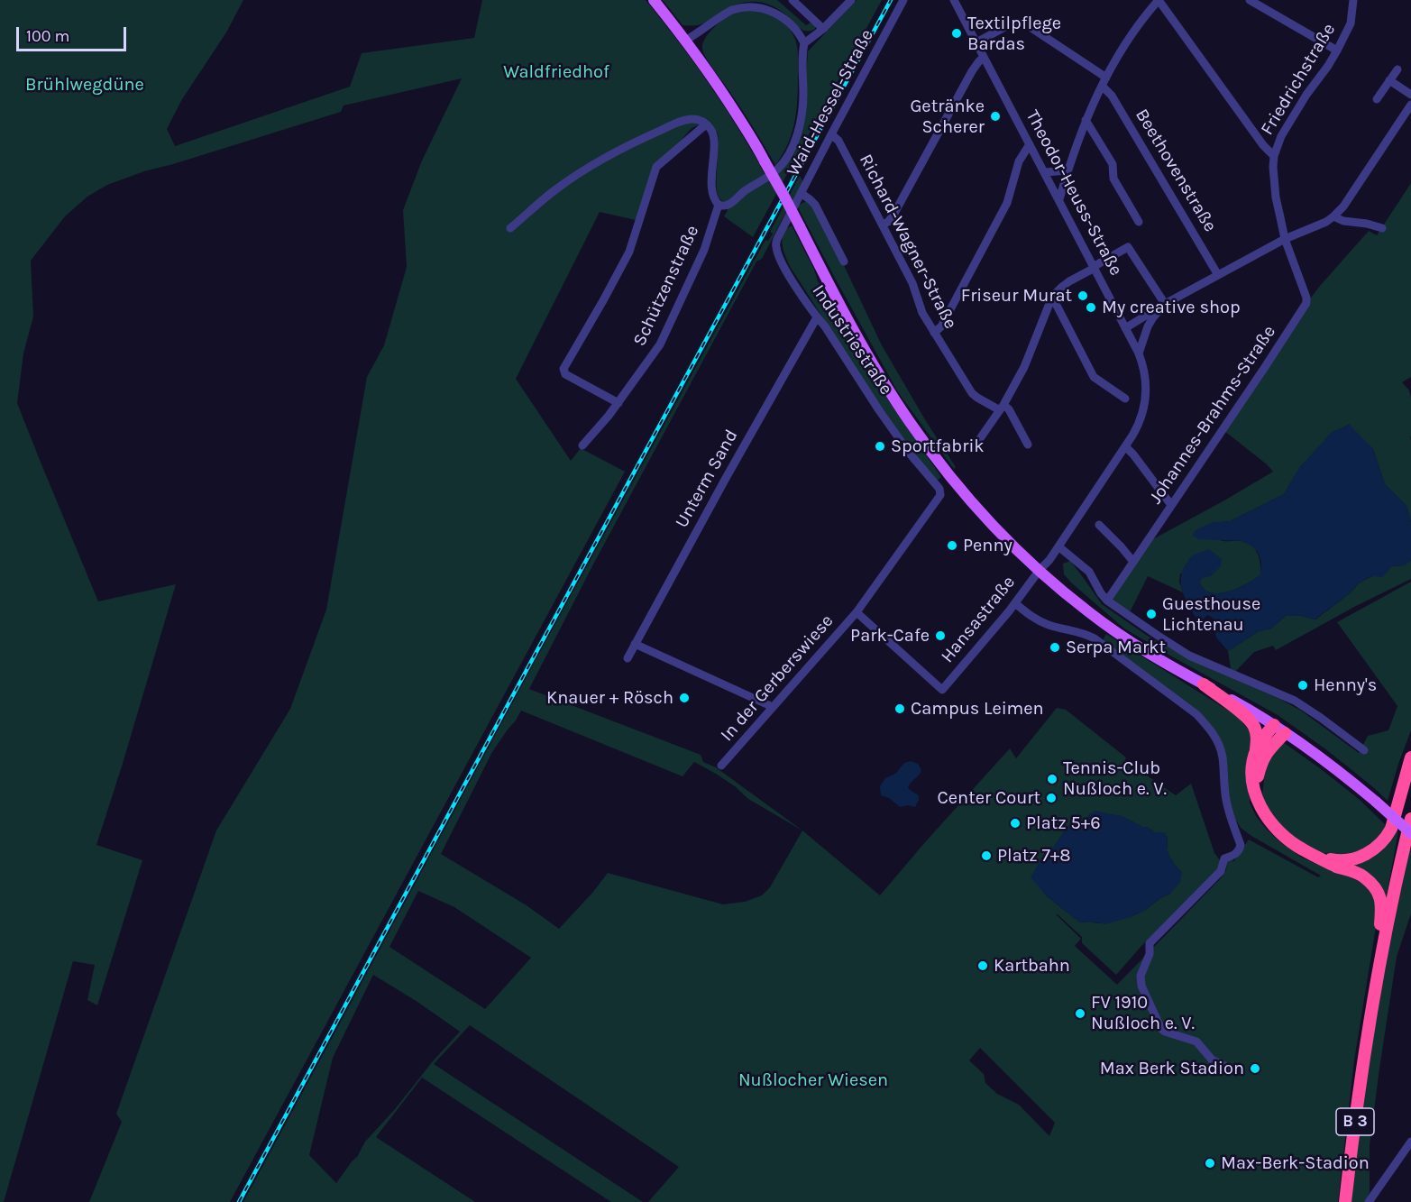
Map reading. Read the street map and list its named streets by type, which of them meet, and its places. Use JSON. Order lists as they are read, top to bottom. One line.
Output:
{"streets":{"highway":["B 3"],"street":["Friedrichstraße","Waid-Hessel-Straße","Beethovenstraße","Theodor-Heuss-Straße","Richard-Wagner-Straße","Schützenstraße","Industriestraße","Johannes-Brahms-Straße","Unterm Sand","Hansastraße","In der Gerberswiese"]},"crossings":[["Friedrichstraße","Johannes-Brahms-Straße"],["Waid-Hessel-Straße","Richard-Wagner-Straße"],["Waid-Hessel-Straße","Industriestraße"],["Theodor-Heuss-Straße","Hansastraße"],["Industriestraße","Unterm Sand"],["Industriestraße","In der Gerberswiese"],["Hansastraße","In der Gerberswiese"]],"parks":["Waldfriedhof","Brühlwegdüne","Nußlocher Wiesen"],"places":["Textilpflege Bardas","Getränke Scherer","Friseur Murat","My creative shop","Sportfabrik","Penny","Guesthouse Lichtenau","Park-Cafe","Serpa Markt","Henny's","Knauer + Rösch","Campus Leimen","Tennis-Club Nußloch e. V.","Center Court","Platz 5+6","Platz 7+8","Kartbahn","FV 1910 Nußloch e. V.","Max Berk Stadion","Max-Berk-Stadion"],"scale_bar":"100 m"}
